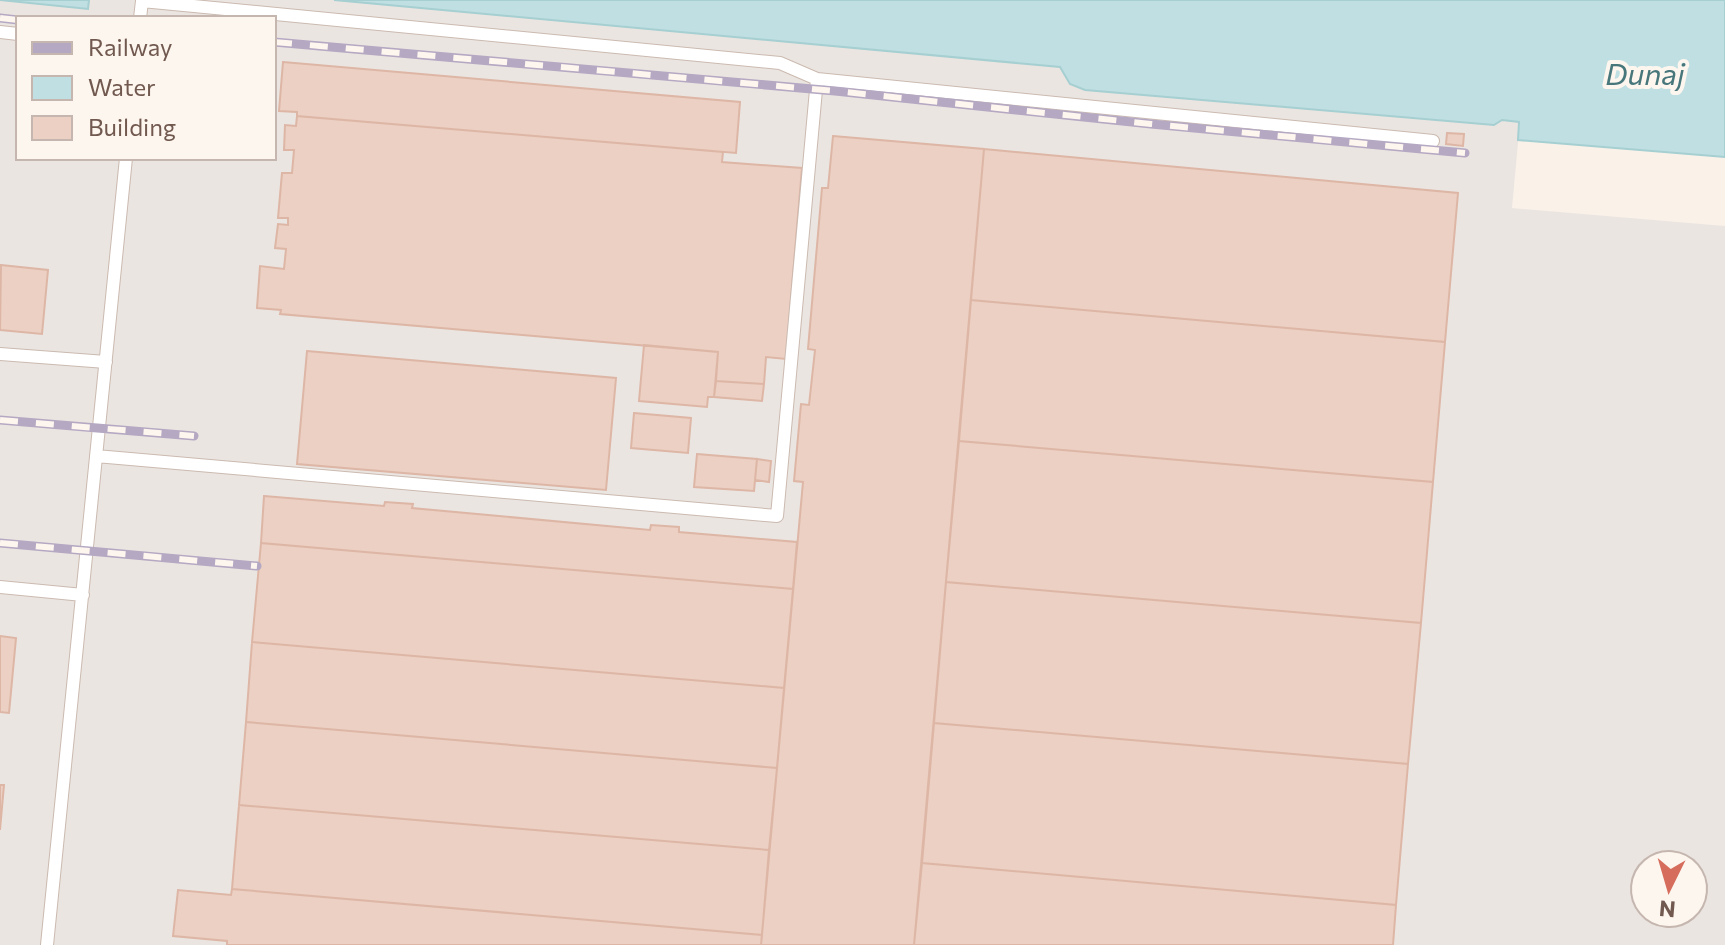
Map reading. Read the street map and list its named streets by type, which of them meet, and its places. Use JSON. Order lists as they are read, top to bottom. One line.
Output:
{"water":["Dunaj"],"legend":["Railway","Water","Building"],"north":"bottom"}
